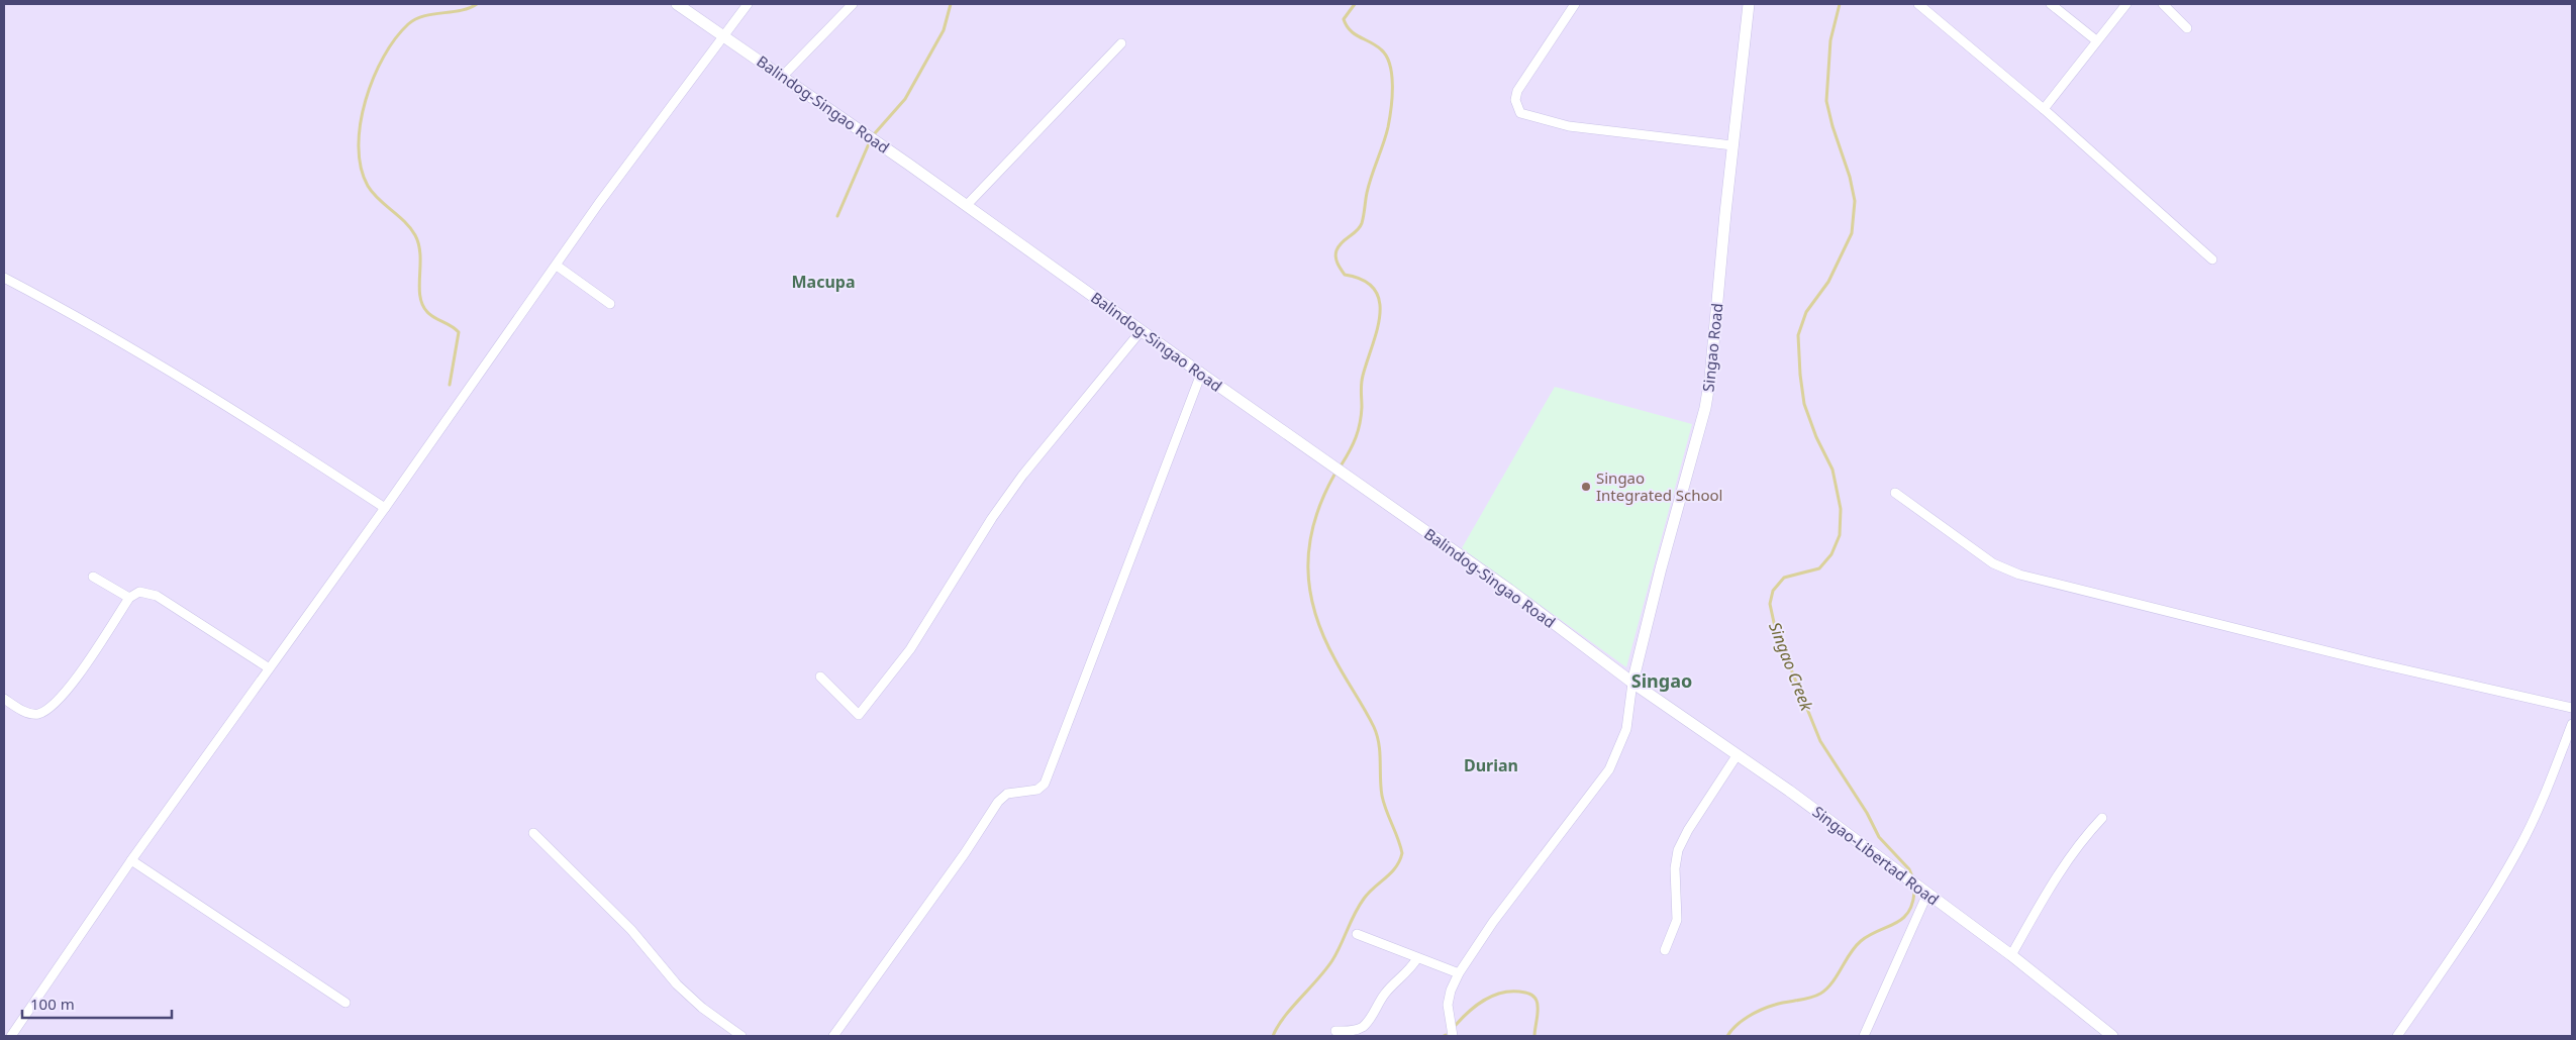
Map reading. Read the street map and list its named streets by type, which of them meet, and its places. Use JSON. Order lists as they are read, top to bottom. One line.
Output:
{"streets":{"street":["Balindog-Singao Road","Singao Road","Singao-Libertad Road"]},"crossings":[["Balindog-Singao Road","Singao Road"],["Balindog-Singao Road","Singao-Libertad Road"],["Singao Road","Singao-Libertad Road"]],"districts":["Macupa","Singao","Durian"],"water":["Singao Creek"],"places":["Singao Integrated School"],"scale_bar":"100 m"}
